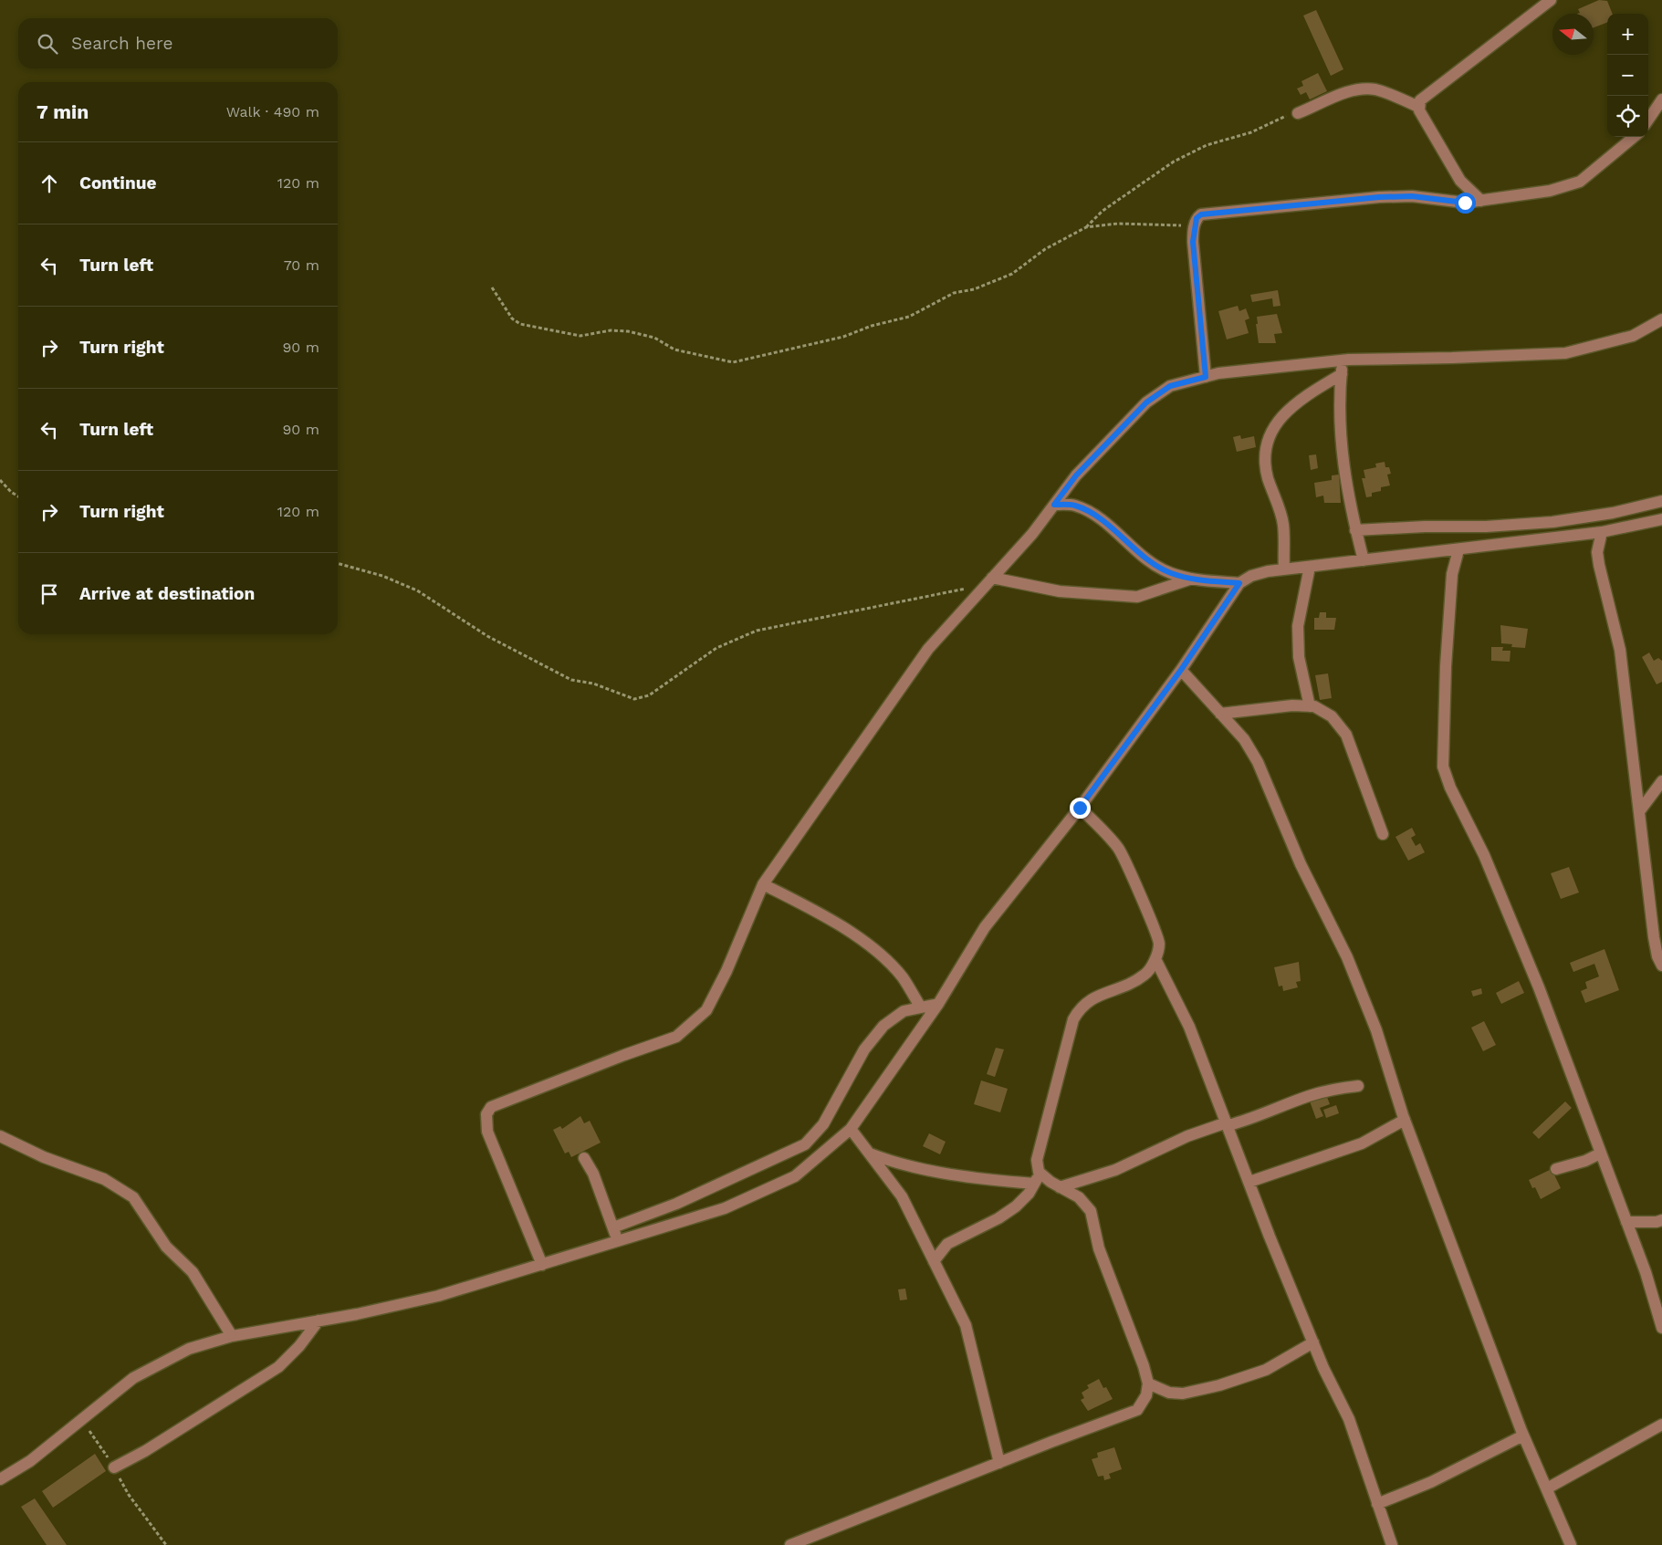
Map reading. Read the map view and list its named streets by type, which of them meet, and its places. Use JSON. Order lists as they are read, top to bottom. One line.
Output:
{"north":"left","page":{"map_buttons":["+","−"],"search":"Search here","heading":["7 min","Walk · 490 m"],"list":[["Continue","120 m"],["Turn left","70 m"],["Turn right","90 m"],["Turn left","90 m"],["Turn right","120 m"],"Arrive at destination"]}}
